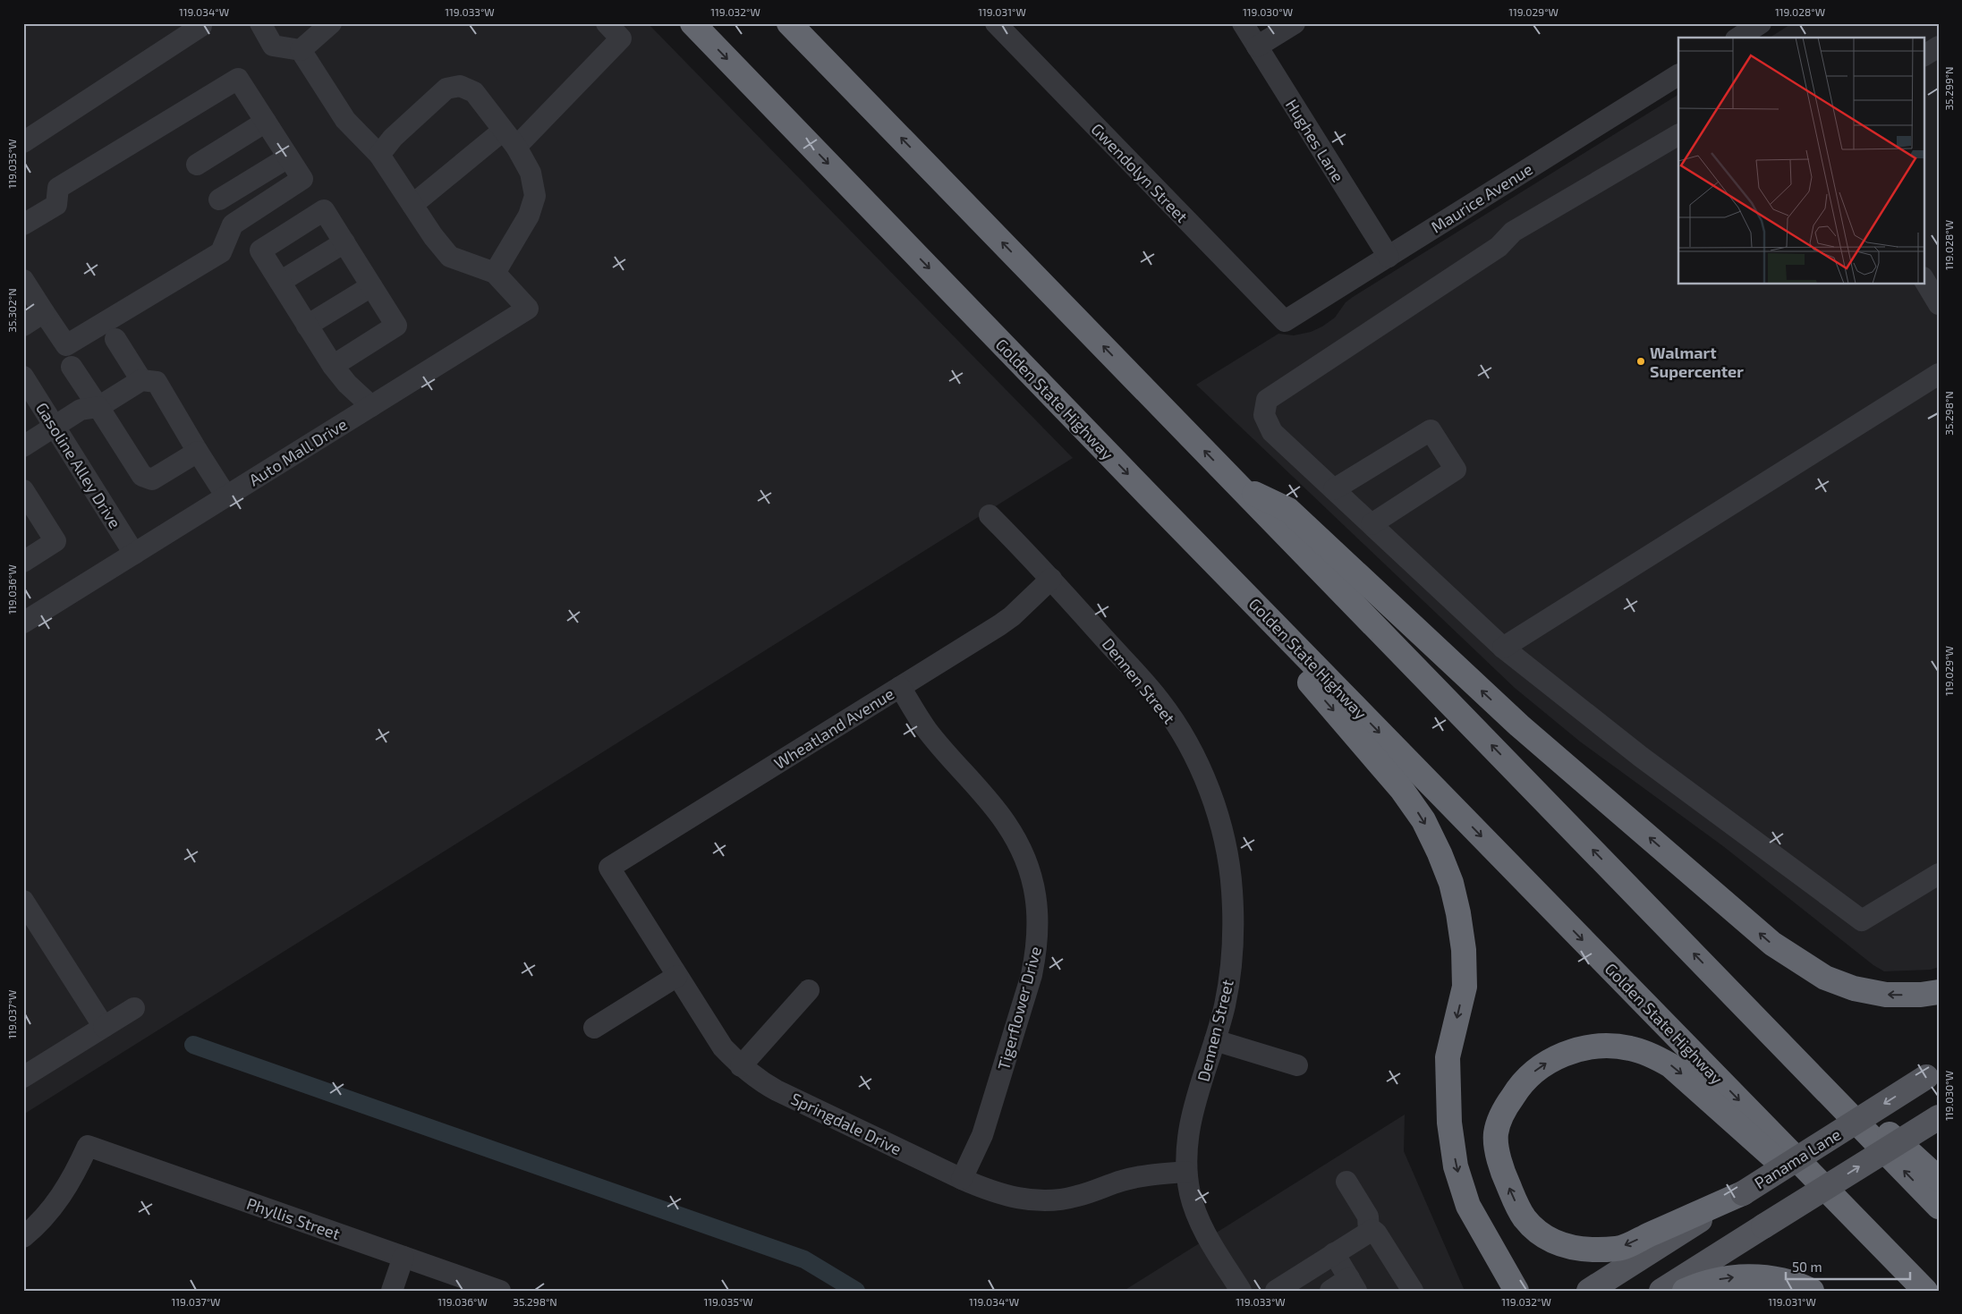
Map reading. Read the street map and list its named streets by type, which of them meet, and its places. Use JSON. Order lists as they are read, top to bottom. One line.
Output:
{"streets":{"highway":["Golden State Highway"],"main road":["Panama Lane"],"street":["Hughes Lane","Gwendolyn Street","Maurice Avenue","Auto Mall Drive","Gasoline Alley Drive","Dennen Street","Wheatland Avenue","Tigerflower Drive","Springdale Drive","Phyllis Street"]},"crossings":[["Hughes Lane","Maurice Avenue"],["Gwendolyn Street","Maurice Avenue"],["Auto Mall Drive","Gasoline Alley Drive"],["Dennen Street","Wheatland Avenue"],["Dennen Street","Springdale Drive"],["Wheatland Avenue","Tigerflower Drive"],["Wheatland Avenue","Springdale Drive"],["Tigerflower Drive","Springdale Drive"]],"places":["Walmart Supercenter"],"scale_bar":"50 m","coordinates":["119.034°W","119.033°W","119.032°W","119.031°W","119.030°W","119.029°W","119.028°W","35.299°N","119.035°W","35.302°N","35.298°N","119.036°W","119.037°W"]}
